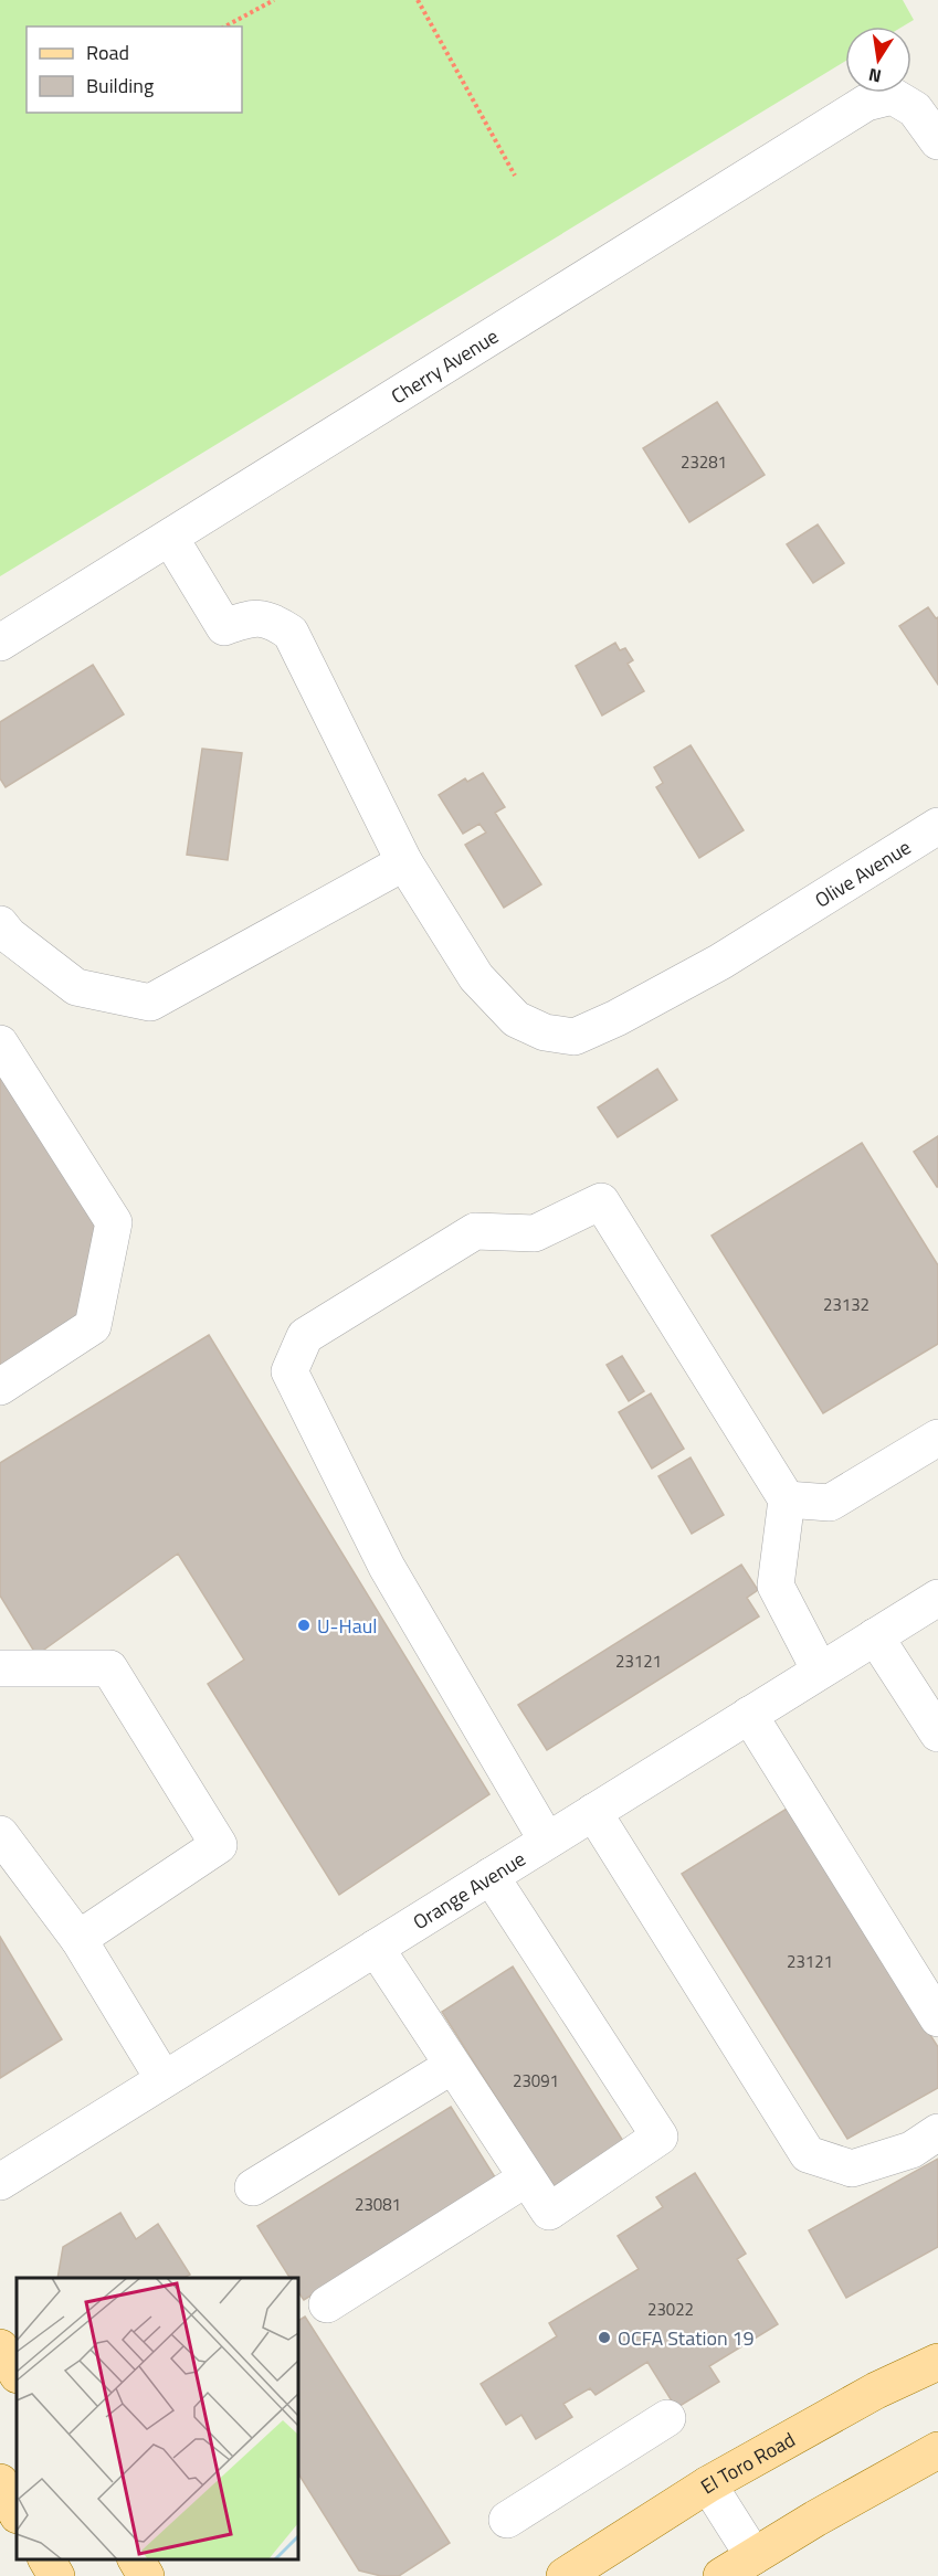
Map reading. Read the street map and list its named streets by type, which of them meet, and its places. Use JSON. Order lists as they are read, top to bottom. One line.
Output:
{"streets":{"main road":["El Toro Road"],"street":["Cherry Avenue","Olive Avenue","Orange Avenue"]},"crossings":[["Cherry Avenue","Olive Avenue"]],"places":["U-Haul","OCFA Station 19"],"house_numbers":["23281","23132","23121","23121","23091","23081","23022"],"legend":["Road","Building"],"north":"bottom"}
